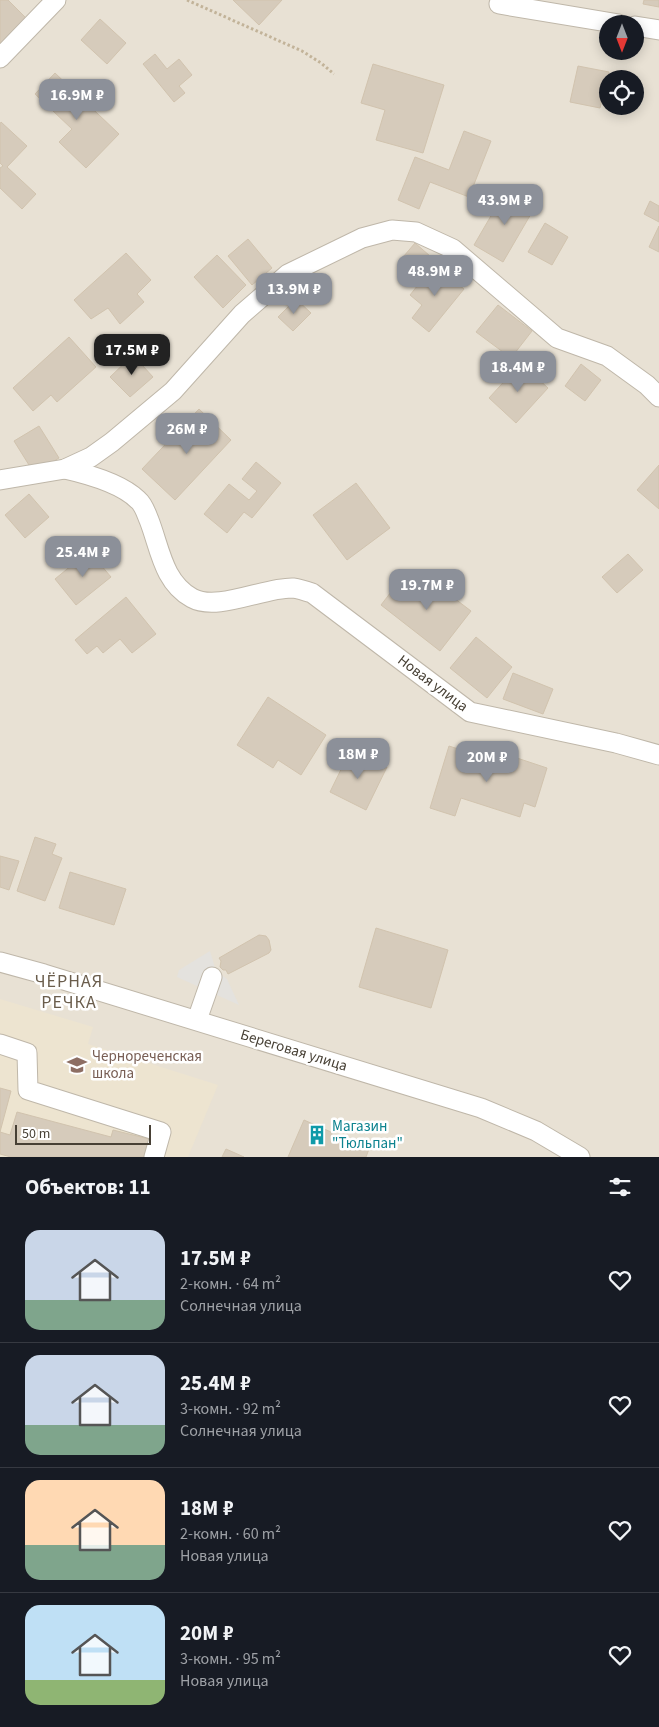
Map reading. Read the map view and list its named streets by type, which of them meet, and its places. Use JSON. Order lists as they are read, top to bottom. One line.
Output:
{"streets":{"street":["Новая улица","Береговая улица"]},"districts":["ЧЁРНАЯ РЕЧКА"],"places":{"school or university":["Чернореченская школа"],"building":["Магазин \"Тюльпан\""]},"scale_bar":"50 m","north":"bottom","page":{"price":["16.9M ₽","43.9M ₽","48.9M ₽","13.9M ₽","17.5M ₽","18.4M ₽","26M ₽","25.4M ₽","19.7M ₽","18M ₽","20M ₽"],"scale":"50 m","heading":"Объектов: 11","list":[{"name":"17.5M ₽","note":"2-комн. · 64 m² · Солнечная улица"},{"name":"25.4M ₽","note":"3-комн. · 92 m² · Солнечная улица"},{"name":"18M ₽","note":"2-комн. · 60 m² · Новая улица"},{"name":"20M ₽","note":"3-комн. · 95 m² · Новая улица"}]}}
